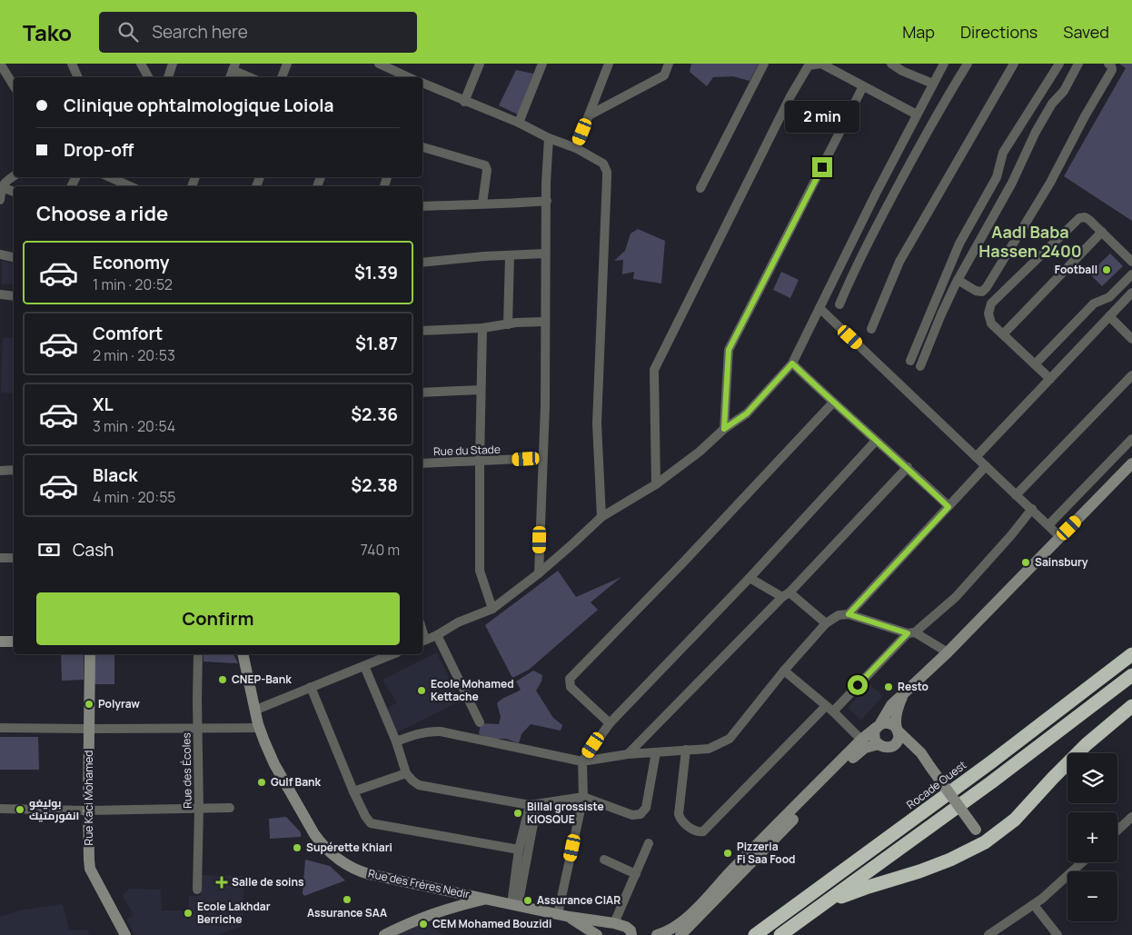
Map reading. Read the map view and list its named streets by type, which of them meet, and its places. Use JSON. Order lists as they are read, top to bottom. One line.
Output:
{"streets":{"highway":["Rocade Ouest"],"street":["Rue du Stade","Rue des Écoles","Rue Kaci Mohamed","Rue des Frères Nedir"]},"districts":["Aadl Baba Hassen 2400"],"places":{"other":["Football","Sainsbury","CNEP-Bank","Resto","Ecole Mohamed Kettache","Polyraw","Gulf Bank","بوليغو انفورمتيك","Billal grossiste KIOSQUE","Supérette Khiari","Pizzeria Fi Saa Food","Assurance SAA","Assurance CIAR","Ecole Lakhdar Berriche","CEM Mohamed Bouzidi"],"health":["Salle de soins"]},"page":{"header":"Tako","search":"Search here","nav":["Map","Directions","Saved"],"banner":["Clinique ophtalmologique Loiola","Drop-off"],"bubble":"2 min","heading":"Choose a ride","list":[{"name":"Economy","note":"1 min · 20:52","value":"$1.39"},{"name":"Comfort","note":"2 min · 20:53","value":"$1.87"},{"name":"XL","note":"3 min · 20:54","value":"$2.36"},{"name":"Black","note":"4 min · 20:55","value":"$2.38"}],"pay":["Cash","740 m"],"buttons":"Confirm","map_buttons":["+","−"]}}
